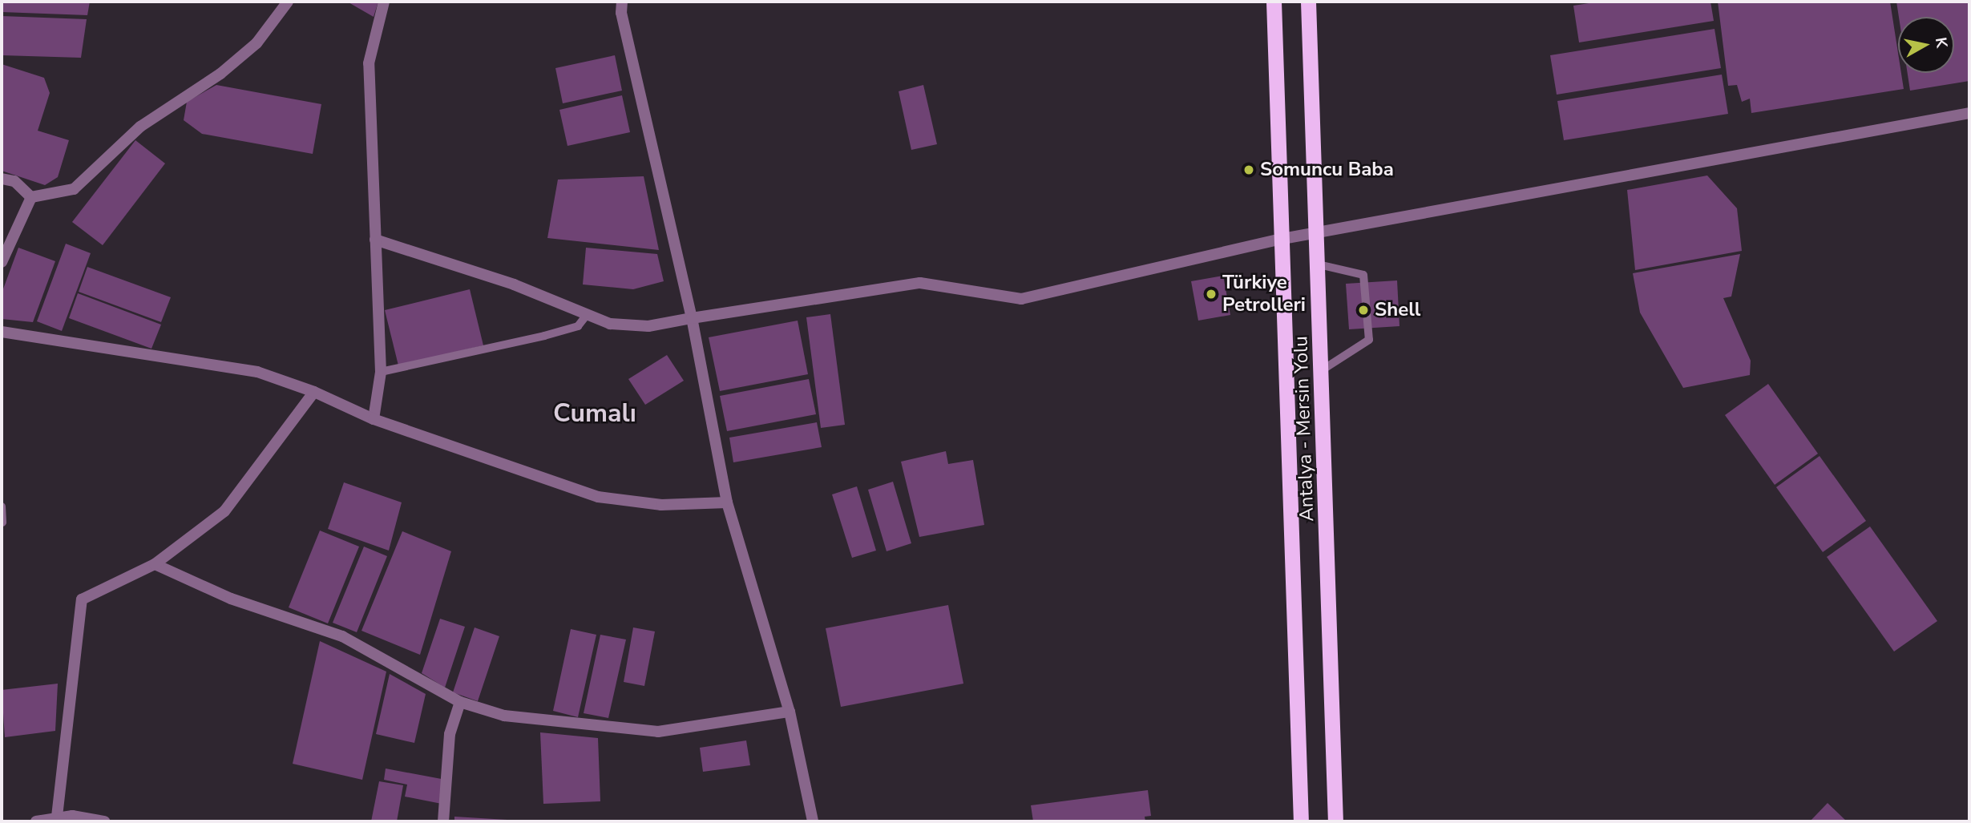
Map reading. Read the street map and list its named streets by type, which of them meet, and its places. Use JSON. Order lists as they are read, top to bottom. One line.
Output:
{"streets":{"highway":["Antalya - Mersin Yolu"]},"districts":["Cumalı"],"places":["Somuncu Baba","Türkiye Petrolleri","Shell"],"north":"right"}
